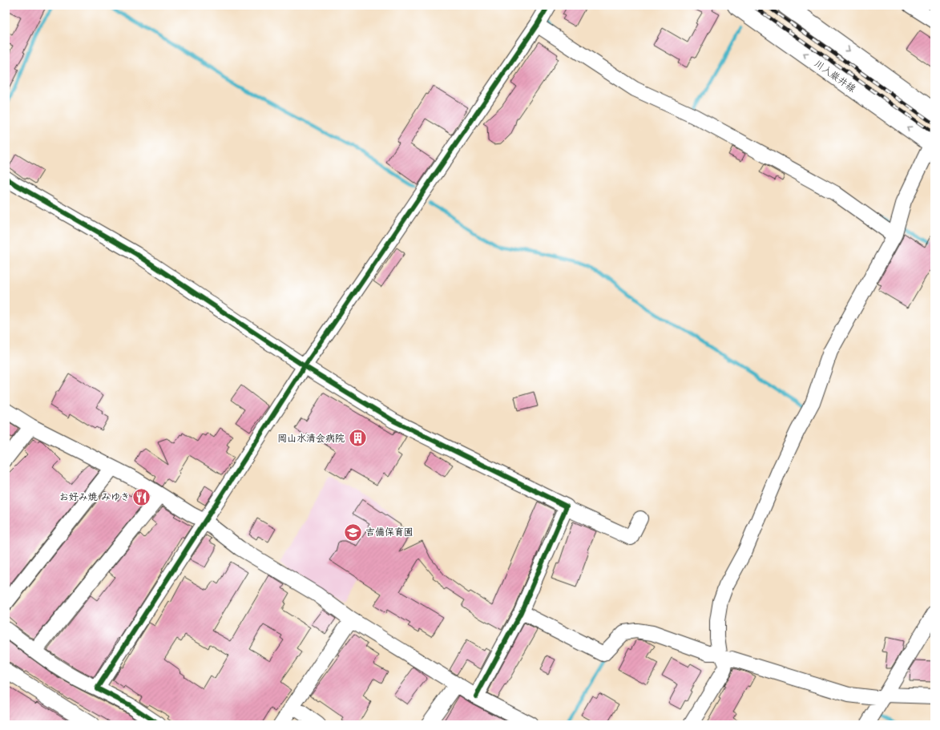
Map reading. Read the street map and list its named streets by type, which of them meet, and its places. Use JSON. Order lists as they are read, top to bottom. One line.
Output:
{"streets":{"main road":["川入巌井線"]},"places":{"building":["岡山水清会病院"],"restaurant":["お好み焼 みゆき"],"school or university":["吉備保育園"]}}
